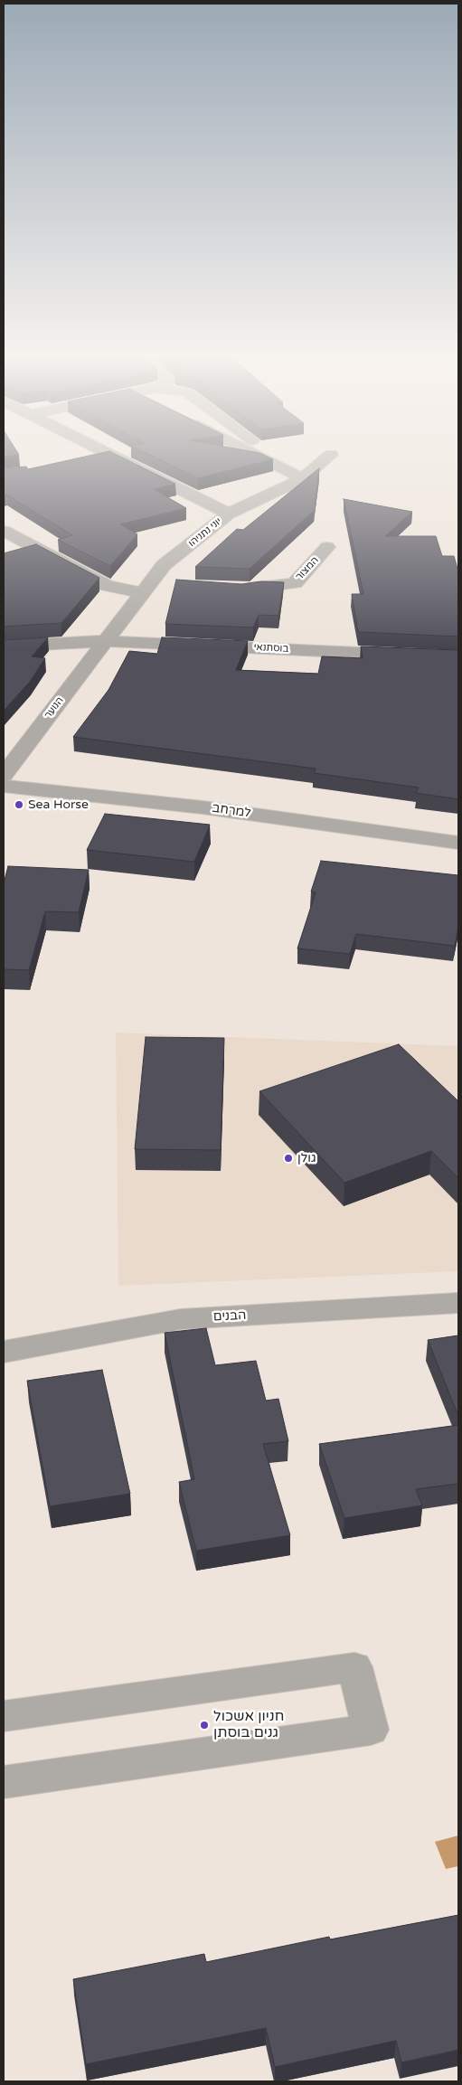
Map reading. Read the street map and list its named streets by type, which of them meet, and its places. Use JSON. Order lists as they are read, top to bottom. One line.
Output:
{"streets":{"street":["יוני נתניהו","המצור","בוסתנאי","הנוער","למרחב","הבנים"]},"crossings":[["יוני נתניהו","בוסתנאי"],["יוני נתניהו","הנוער"],["בוסתנאי","הנוער"]],"places":["Sea Horse","גולן","חניון אשכול גנים בוסתן"]}
